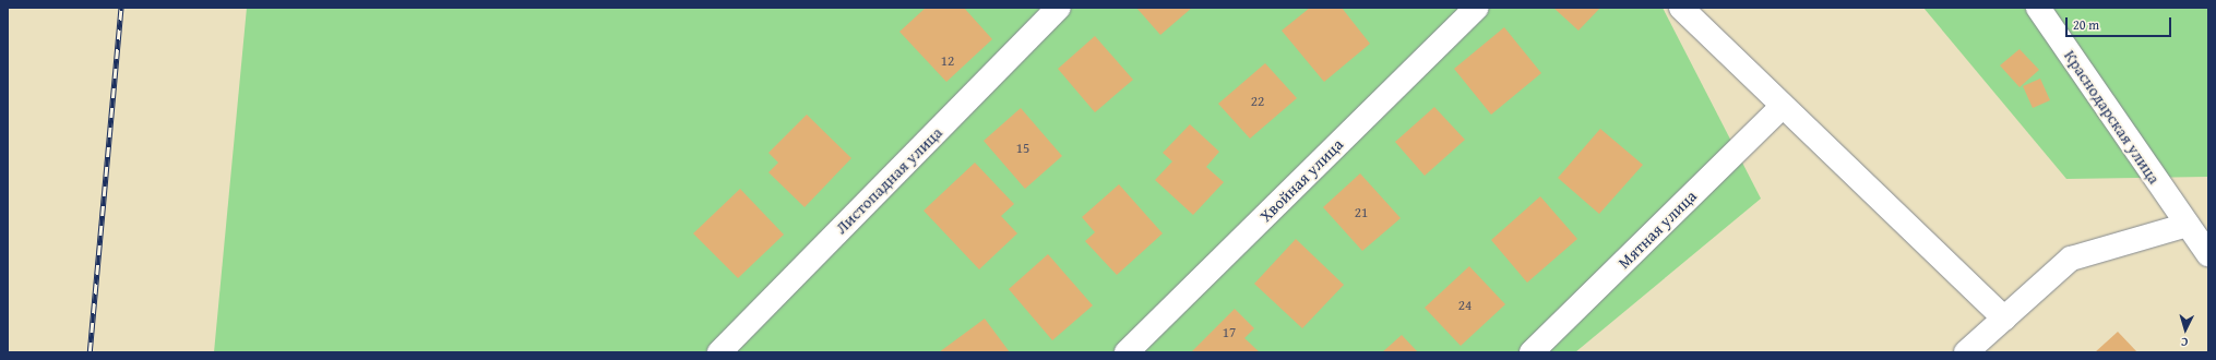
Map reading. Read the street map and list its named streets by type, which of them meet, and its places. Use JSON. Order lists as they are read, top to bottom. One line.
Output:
{"streets":{"street":["Краснодарская улица","Листопадная улица","Хвойная улица","Мятная улица"]},"house_numbers":["12","22","15","21","24","17"],"scale_bar":"20 m","north":"bottom"}
